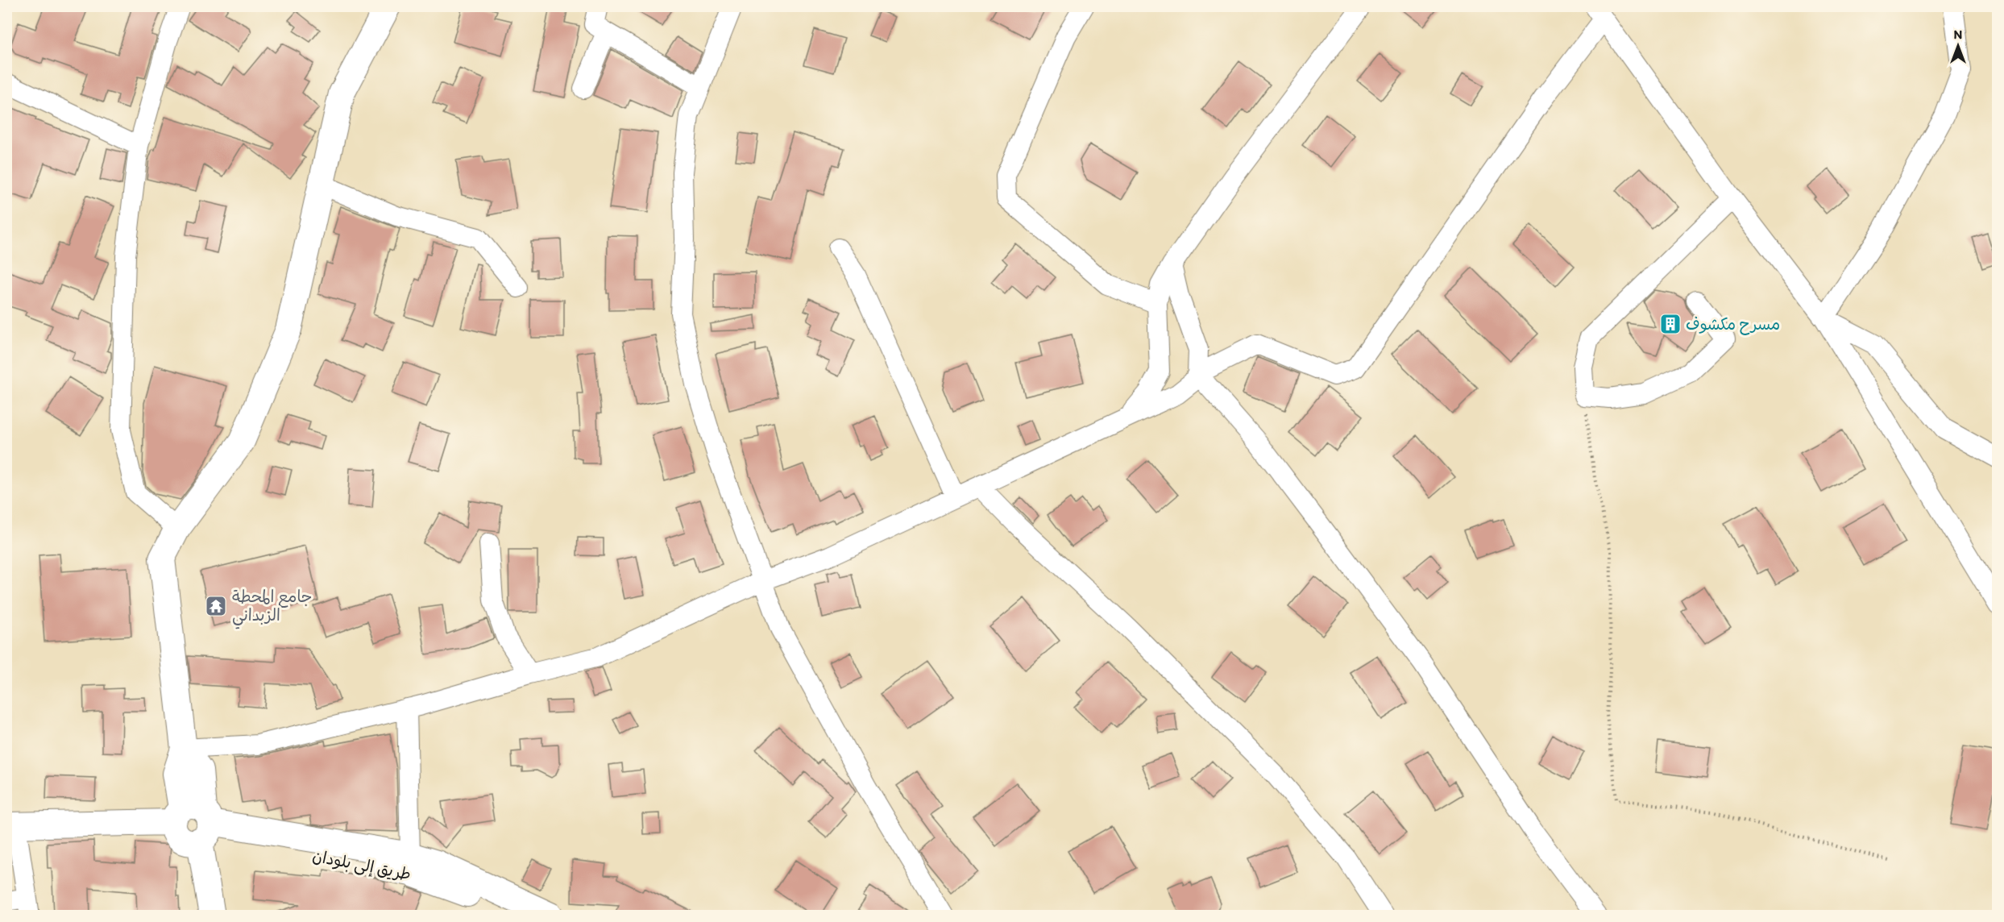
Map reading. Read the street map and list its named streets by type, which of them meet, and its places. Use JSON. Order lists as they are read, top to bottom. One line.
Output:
{"streets":{"main road":["طريق إلى بلودان"]},"places":{"building":["مسرح مكشوف"],"temple":["جامع المحطة الزبداني"]},"north":"top"}
